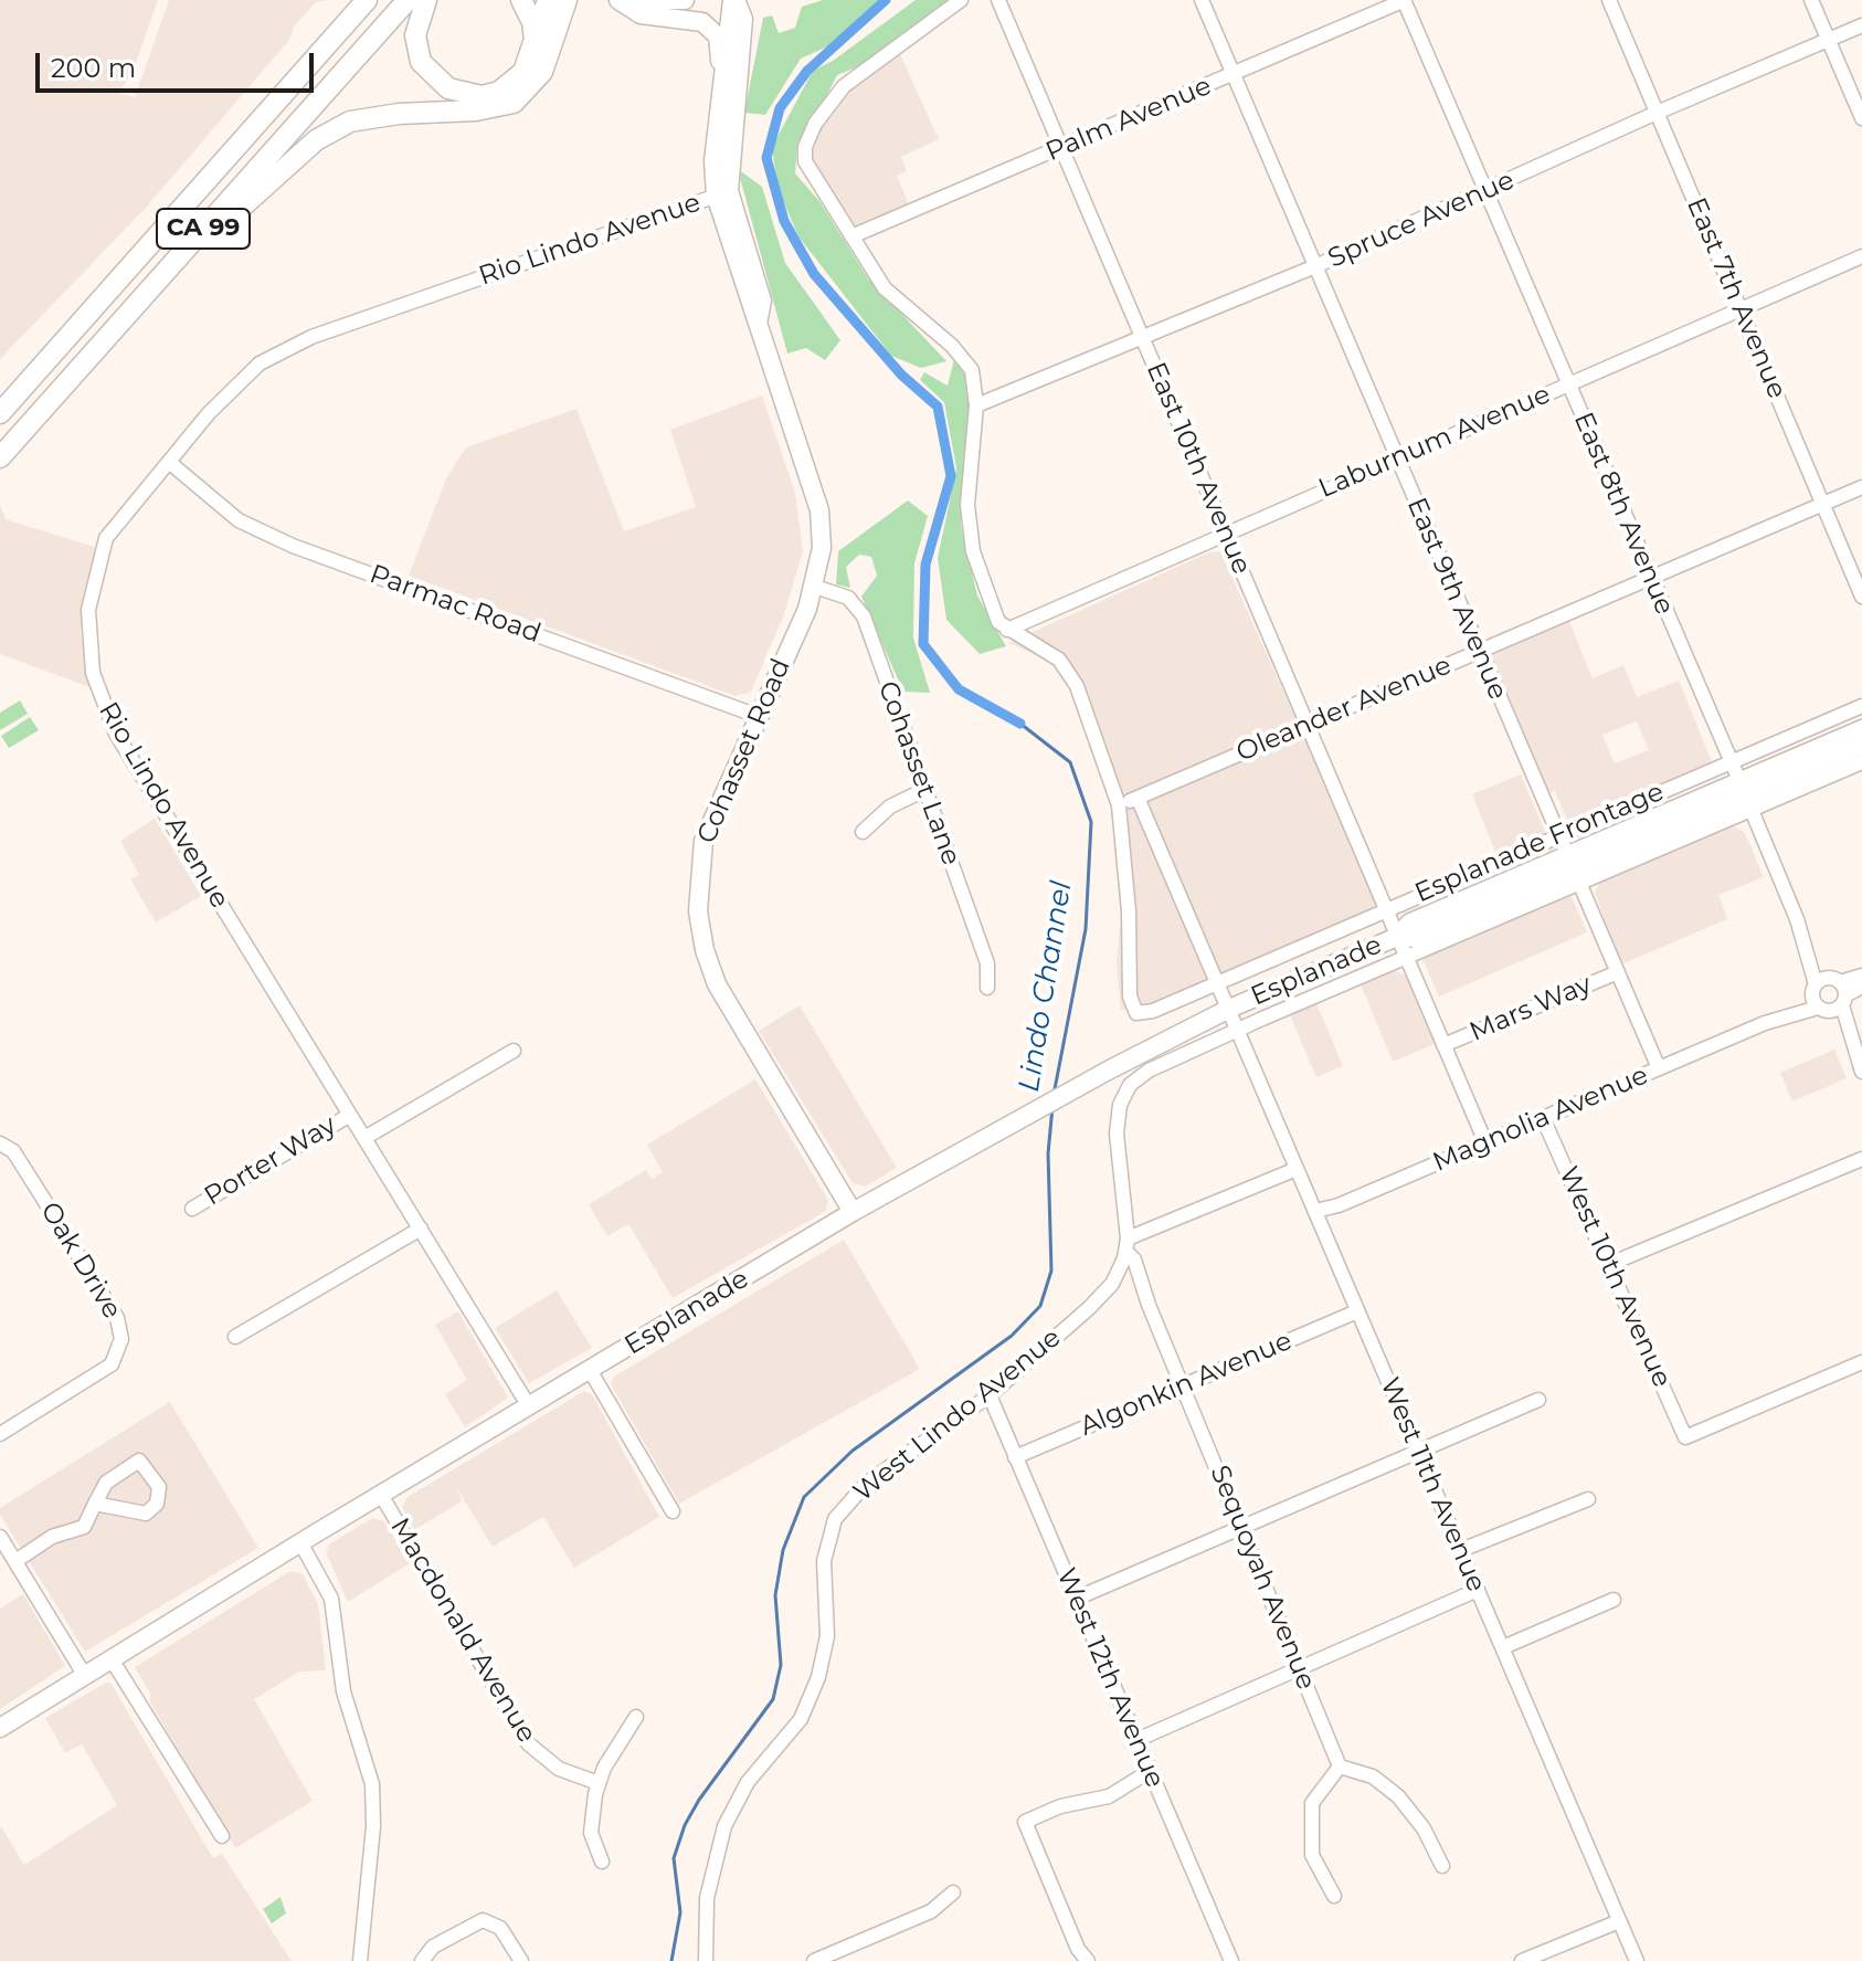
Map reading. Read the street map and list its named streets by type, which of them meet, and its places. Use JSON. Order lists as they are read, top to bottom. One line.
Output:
{"streets":{"highway":["CA 99"],"main road":["Cohasset Road","Esplanade"],"street":["Palm Avenue","Spruce Avenue","Rio Lindo Avenue","East 7th Avenue","Laburnum Avenue","East 10th Avenue","East 8th Avenue","East 9th Avenue","Parmac Road","Oleander Avenue","Cohasset Lane","Esplanade Frontage","Mars Way","Magnolia Avenue","Porter Way","Oak Drive","West 10th Avenue","Algonkin Avenue","West Lindo Avenue","West 11th Avenue","Sequoyah Avenue","Macdonald Avenue","West 12th Avenue"]},"crossings":[["Palm Avenue","East 10th Avenue"],["Palm Avenue","East 8th Avenue"],["Palm Avenue","East 9th Avenue"],["Spruce Avenue","East 7th Avenue"],["Spruce Avenue","East 10th Avenue"],["Spruce Avenue","East 8th Avenue"],["Spruce Avenue","East 9th Avenue"],["Rio Lindo Avenue","Parmac Road"],["Rio Lindo Avenue","Cohasset Road"],["Rio Lindo Avenue","Esplanade"],["Rio Lindo Avenue","Porter Way"],["East 7th Avenue","Laburnum Avenue"],["East 7th Avenue","Oleander Avenue"],["Laburnum Avenue","East 10th Avenue"],["Laburnum Avenue","East 8th Avenue"],["Laburnum Avenue","East 9th Avenue"],["East 10th Avenue","Oleander Avenue"],["East 10th Avenue","Esplanade Frontage"],["East 10th Avenue","Esplanade"],["East 8th Avenue","Oleander Avenue"],["East 8th Avenue","Esplanade Frontage"],["East 8th Avenue","Esplanade"],["East 8th Avenue","Magnolia Avenue"],["East 9th Avenue","Oleander Avenue"],["East 9th Avenue","Esplanade Frontage"],["East 9th Avenue","Esplanade"],["East 9th Avenue","Mars Way"],["East 9th Avenue","Magnolia Avenue"],["Parmac Road","Cohasset Road"],["Oleander Avenue","Esplanade Frontage"],["Oleander Avenue","West 11th Avenue"],["Cohasset Road","Cohasset Lane"],["Cohasset Road","Esplanade"],["Esplanade Frontage","Esplanade"],["Esplanade Frontage","West 11th Avenue"],["Esplanade","West 11th Avenue"],["Esplanade","Macdonald Avenue"],["Magnolia Avenue","West 10th Avenue"],["Magnolia Avenue","West 11th Avenue"],["Algonkin Avenue","West 11th Avenue"],["Algonkin Avenue","Sequoyah Avenue"],["Algonkin Avenue","West 12th Avenue"],["West Lindo Avenue","Sequoyah Avenue"],["West Lindo Avenue","West 12th Avenue"]],"water":["Lindo Channel"],"scale_bar":"200 m"}
